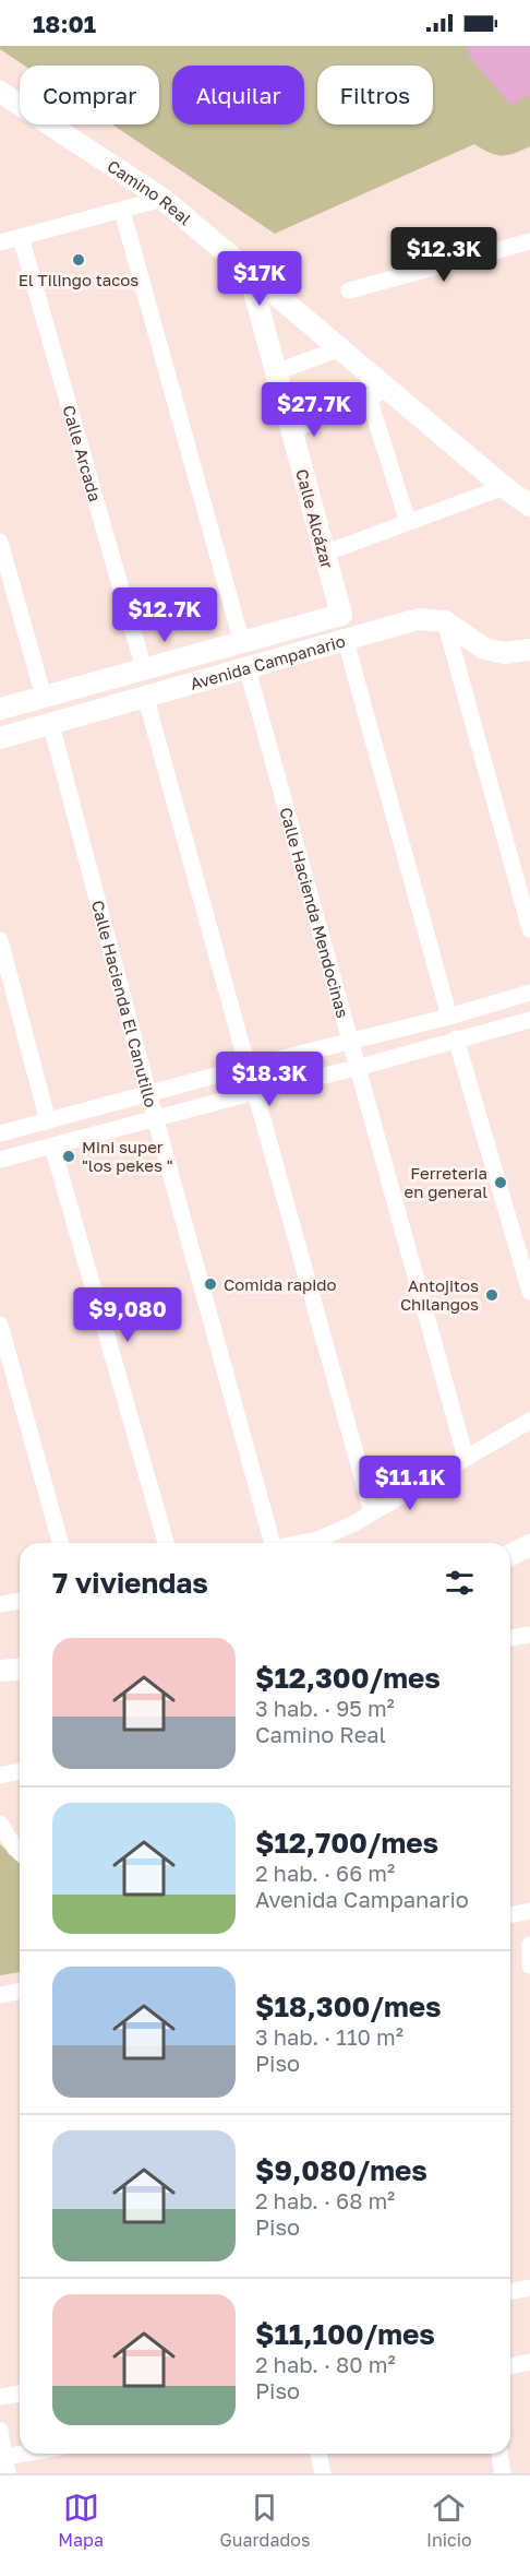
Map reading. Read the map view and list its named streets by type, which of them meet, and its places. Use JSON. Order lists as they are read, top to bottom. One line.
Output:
{"streets":{"street":["Camino Real","Calle Arcada","Calle Alcázar","Avenida Campanario","Calle Hacienda Mendocinas","Calle Hacienda El Canutillo"]},"crossings":[["Camino Real","Calle Alcázar"],["Calle Arcada","Avenida Campanario"],["Calle Alcázar","Avenida Campanario"],["Avenida Campanario","Calle Hacienda Mendocinas"],["Avenida Campanario","Calle Hacienda El Canutillo"]],"places":["El Tilingo tacos","Mini super \"los pekes \"","Ferreteria en general","Comida rapido","Antojitos Chilangos"],"page":{"status":"18:01","chip":["Comprar","Alquilar","Filtros"],"price":["$12.3K","$17K","$27.7K","$12.7K","$18.3K","$9,080","$11.1K"],"heading":"7 viviendas","list":[{"name":"$12,300/mes","note":"3 hab. · 95 m² · Camino Real"},{"name":"$12,700/mes","note":"2 hab. · 66 m² · Avenida Campanario"},{"name":"$18,300/mes","note":"3 hab. · 110 m² · Piso"},{"name":"$9,080/mes","note":"2 hab. · 68 m² · Piso"},{"name":"$11,100/mes","note":"2 hab. · 80 m² · Piso"}],"tabs":["Mapa","Guardados","Inicio"]}}
